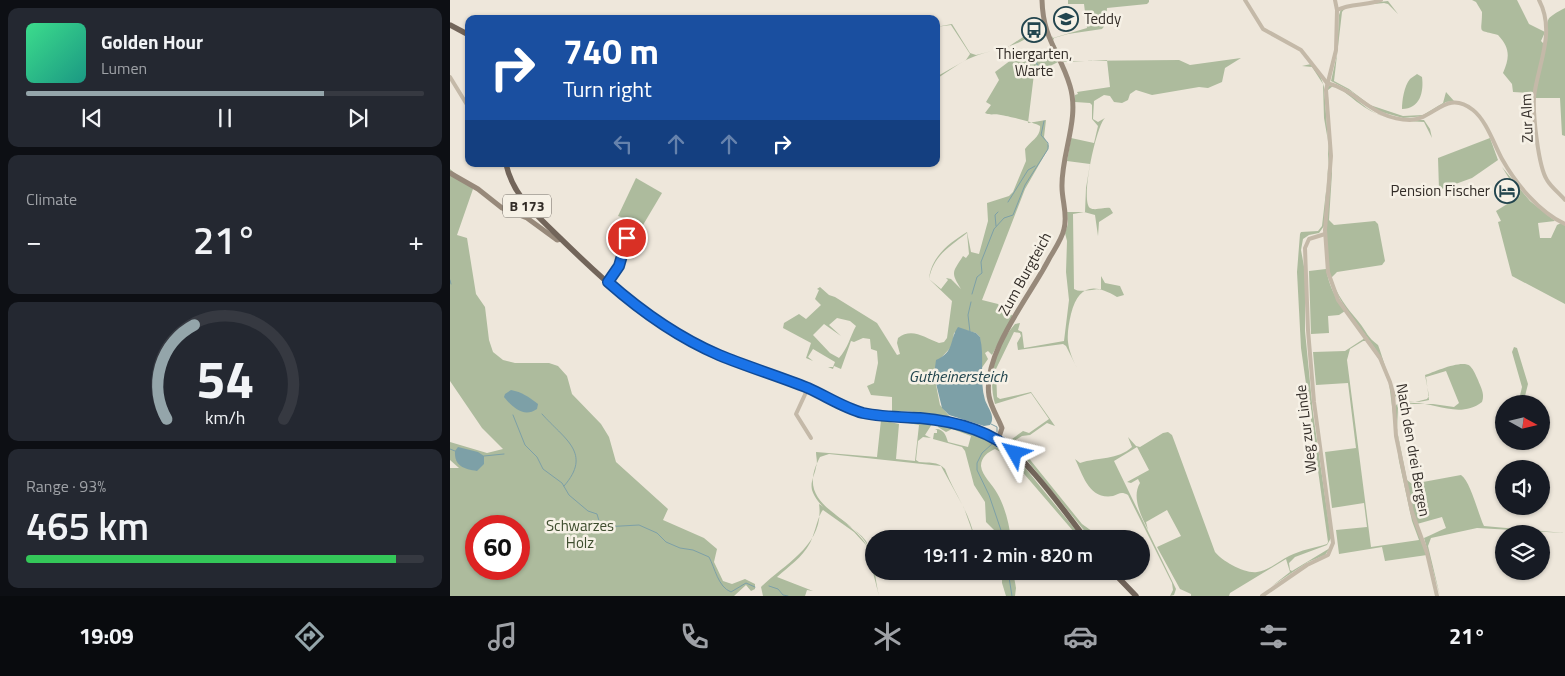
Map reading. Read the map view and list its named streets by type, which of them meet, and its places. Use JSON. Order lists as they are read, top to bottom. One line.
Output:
{"streets":{"main road":["B 173"],"street":["Zur Alm","Zum Burgteich","Weg zur Linde","Nach den drei Bergen"]},"crossings":[["B 173","Zum Burgteich"],["Weg zur Linde","Nach den drei Bergen"]],"water":["Gutheinersteich"],"parks":["Schwarzes Holz"],"places":{"school or university":["Teddy"],"bus stop":["Thiergarten, Warte"],"hotel":["Pension Fischer"]},"north":"right","page":{"turn":["740 m","Turn right"],"song":["Golden Hour","Lumen"],"tile":["Climate",["Range · 93%","465 km"]],"heat":["−","21°","+"],"limit":"60","trip":"19:11 · 2 min · 820 m","tabs":["19:09","21°"],"gauge":["54","km/h"]}}
